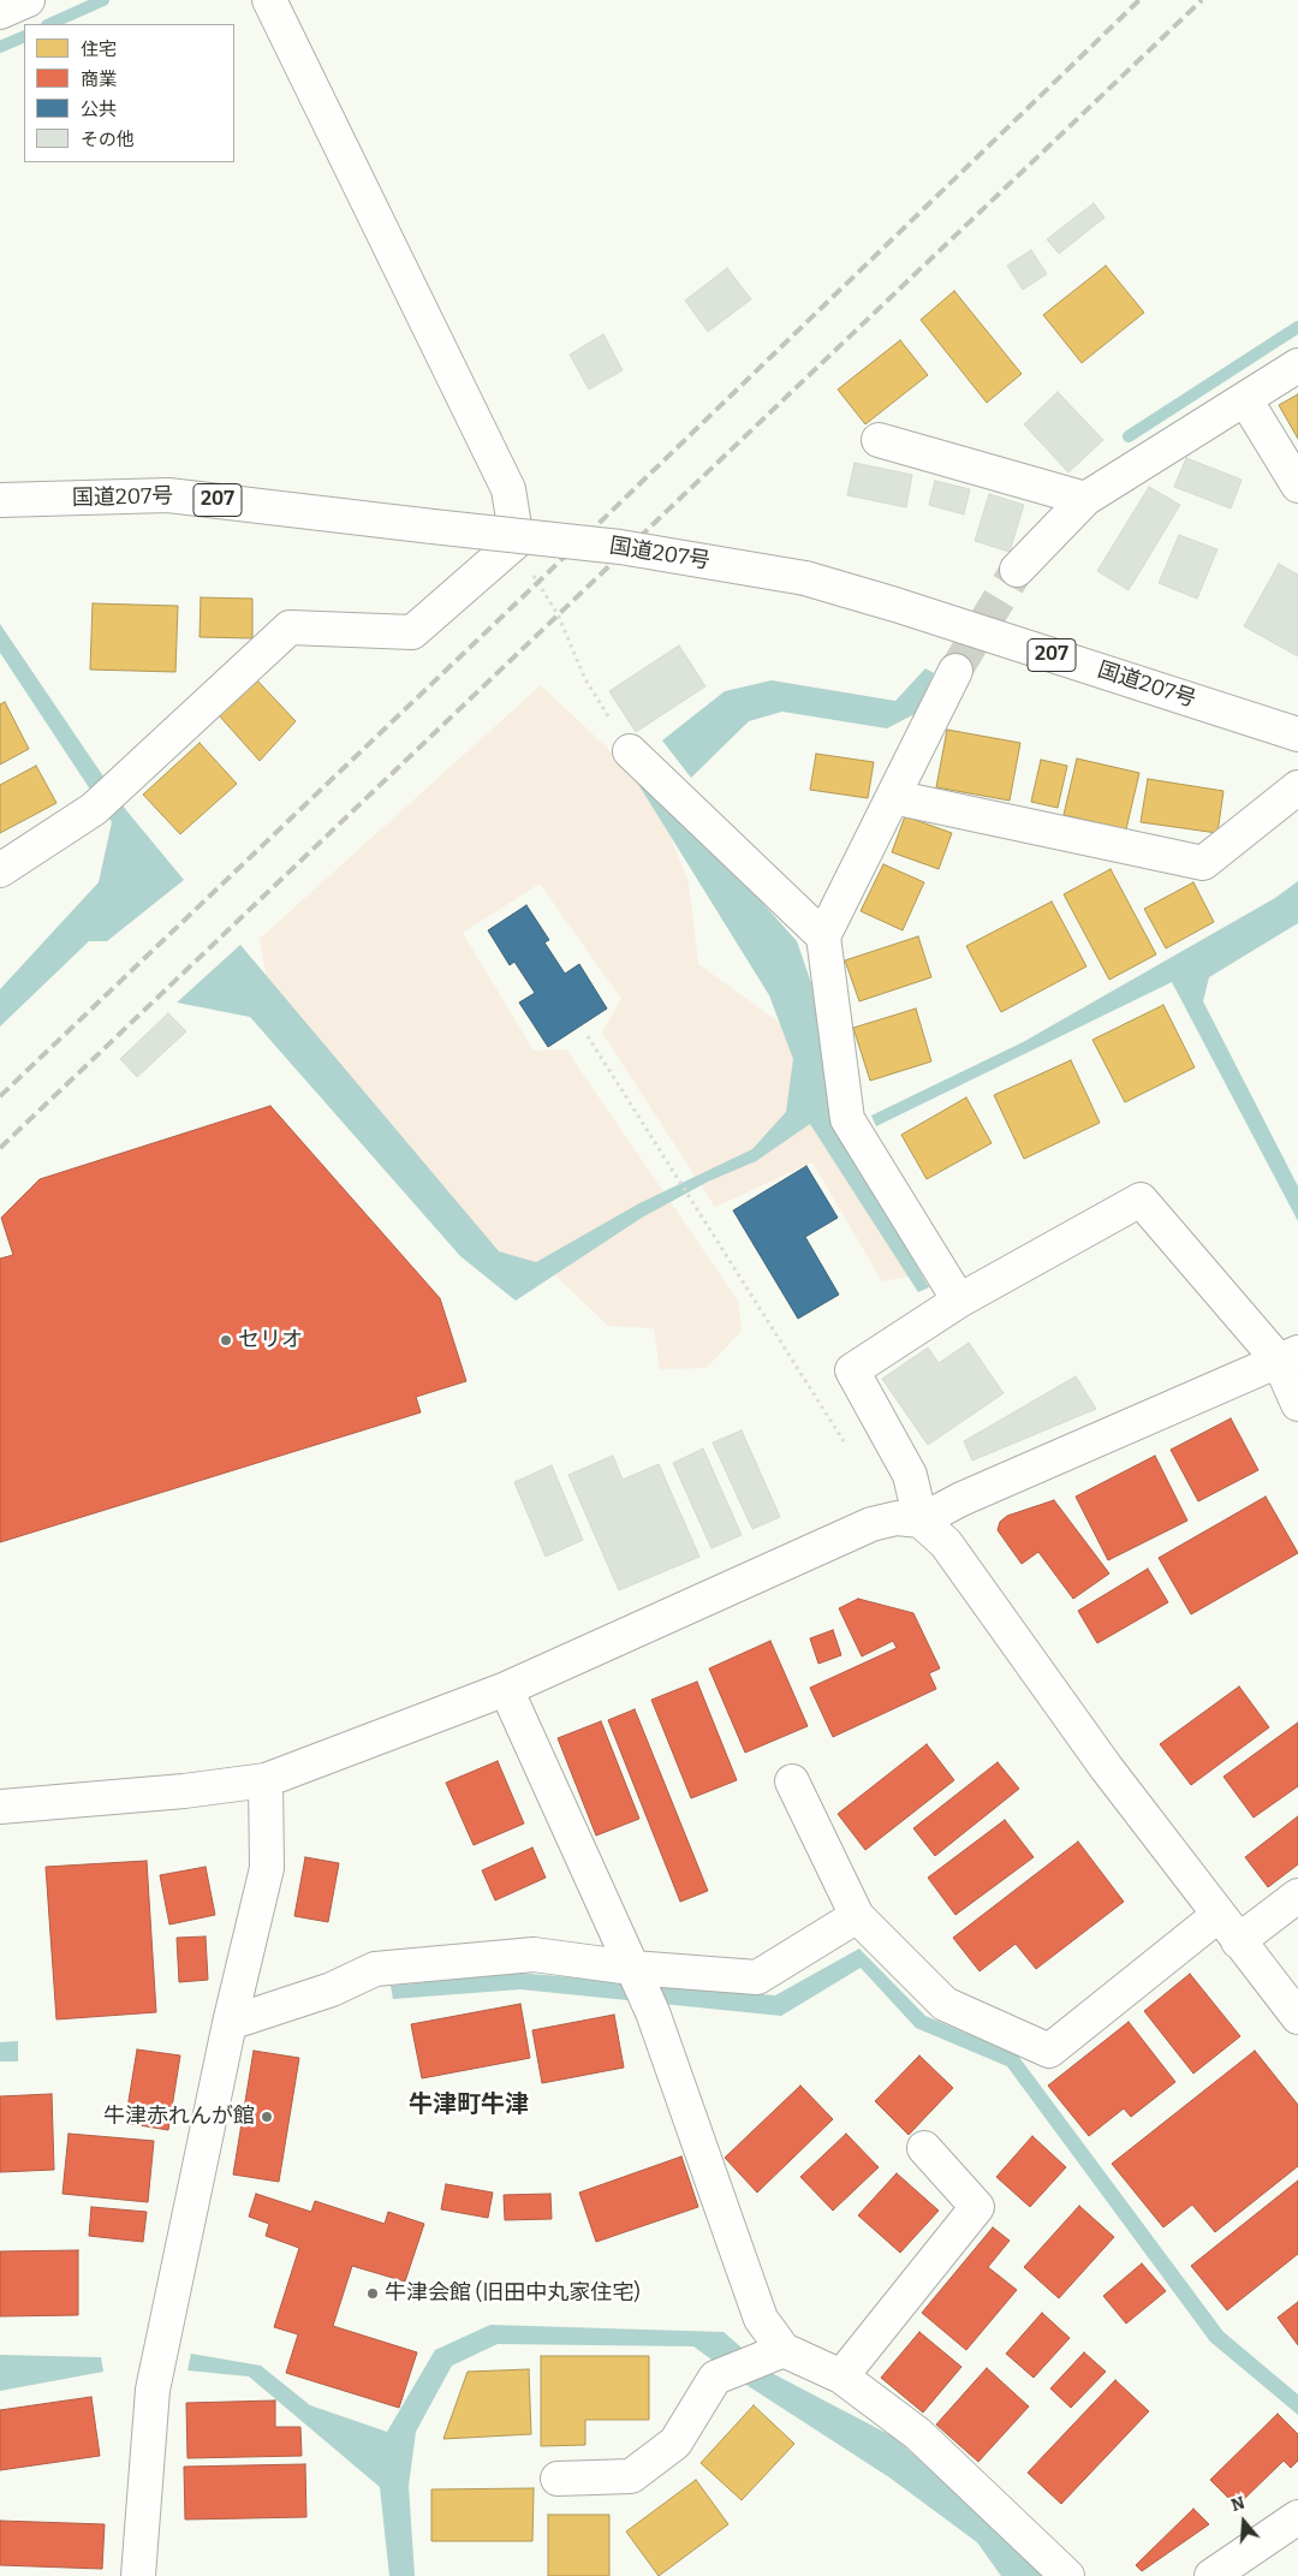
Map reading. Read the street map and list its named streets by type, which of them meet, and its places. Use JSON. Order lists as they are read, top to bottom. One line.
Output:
{"streets":{"main road":["国道207号","207"]},"districts":["牛津町牛津"],"places":["セリオ","牛津赤れんが館","牛津会館 (旧田中丸家住宅)"],"legend":["住宅","商業","公共","その他"],"north":"top"}
